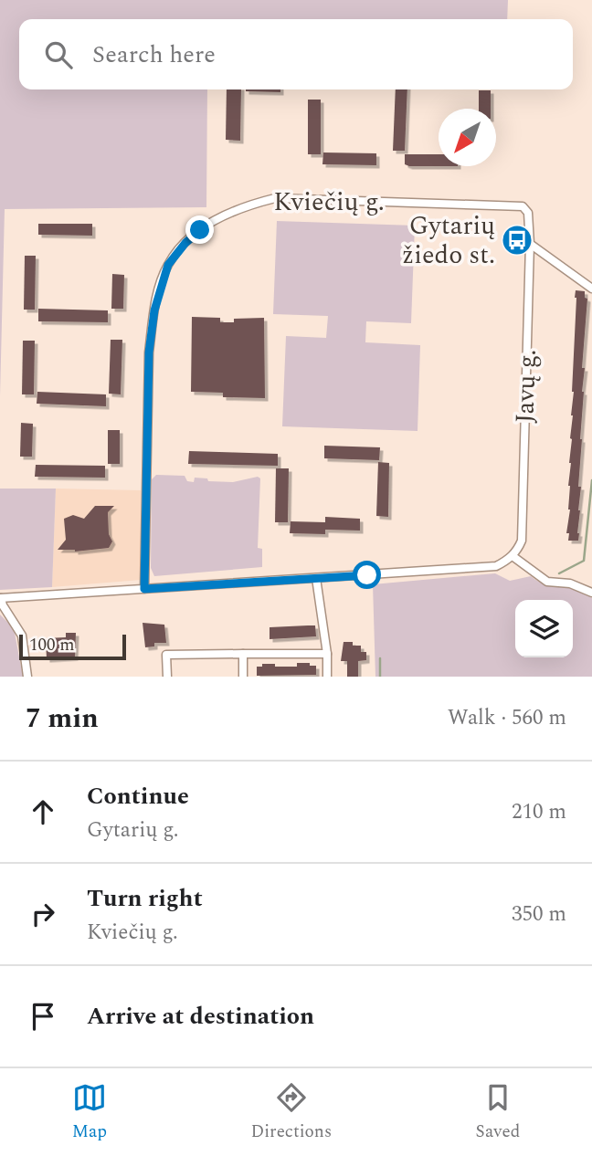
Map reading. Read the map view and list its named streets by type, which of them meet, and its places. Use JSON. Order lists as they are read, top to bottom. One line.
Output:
{"streets":{"street":["Kviečių g.","Javų g."]},"crossings":[["Kviečių g.","Javų g."]],"places":{"bus stop":["Gytarių žiedo st."]},"scale_bar":"100 m","north":"bottom left","page":{"search":"Search here","scale":"100 m","heading":["7 min","Walk · 560 m"],"list":[["Continue","Gytarių g.","210 m"],["Turn right","Kviečių g.","350 m"],"Arrive at destination"],"nav":["Map","Directions","Saved"]}}
